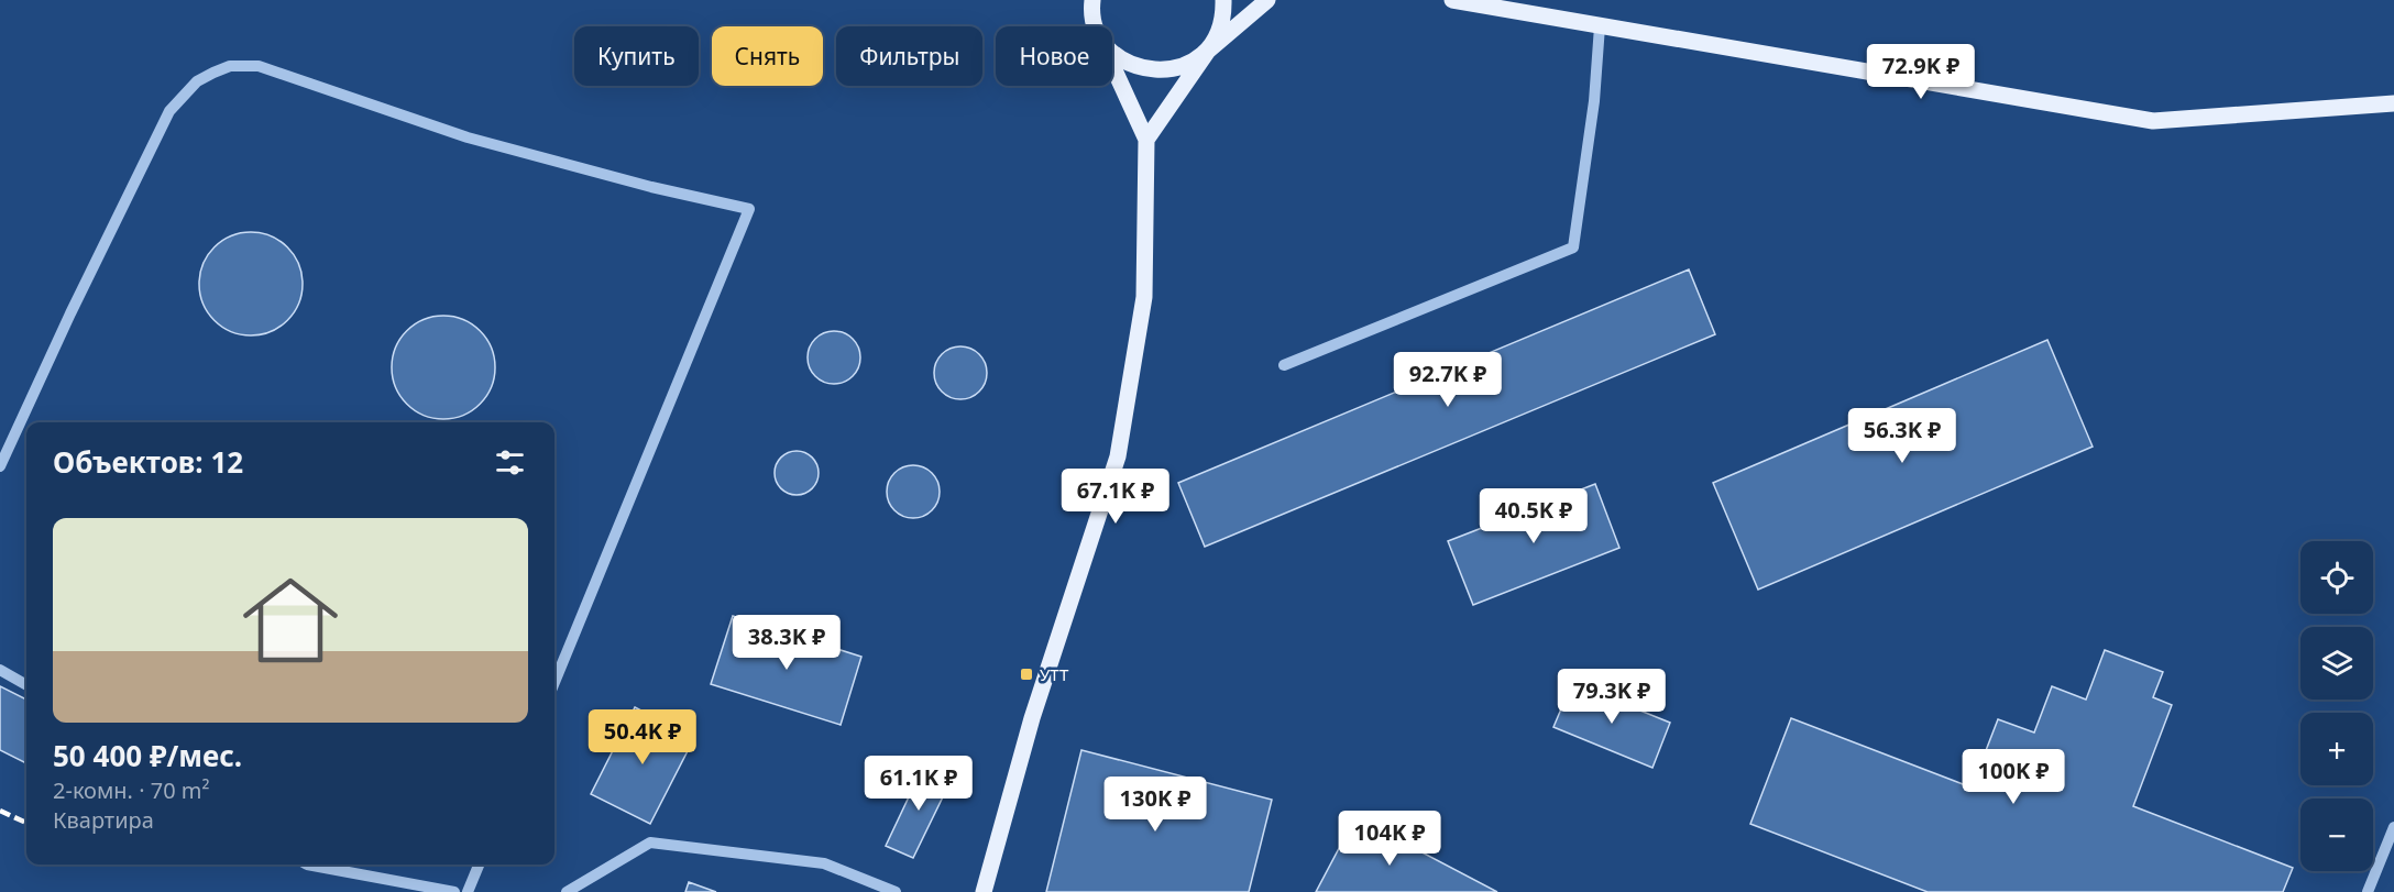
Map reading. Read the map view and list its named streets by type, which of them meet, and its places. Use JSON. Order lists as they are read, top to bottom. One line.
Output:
{"places":{"transit":["УТТ"]},"page":{"chip":["Купить","Снять","Фильтры","Новое"],"price":["72.9K ₽","92.7K ₽","56.3K ₽","67.1K ₽","40.5K ₽","38.3K ₽","79.3K ₽","50.4K ₽","100K ₽","61.1K ₽","130K ₽","104K ₽"],"heading":"Объектов: 12","list":[{"name":"50 400 ₽/мес.","note":"2-комн. · 70 m² · Квартира"}],"map_buttons":["+","−"]}}
